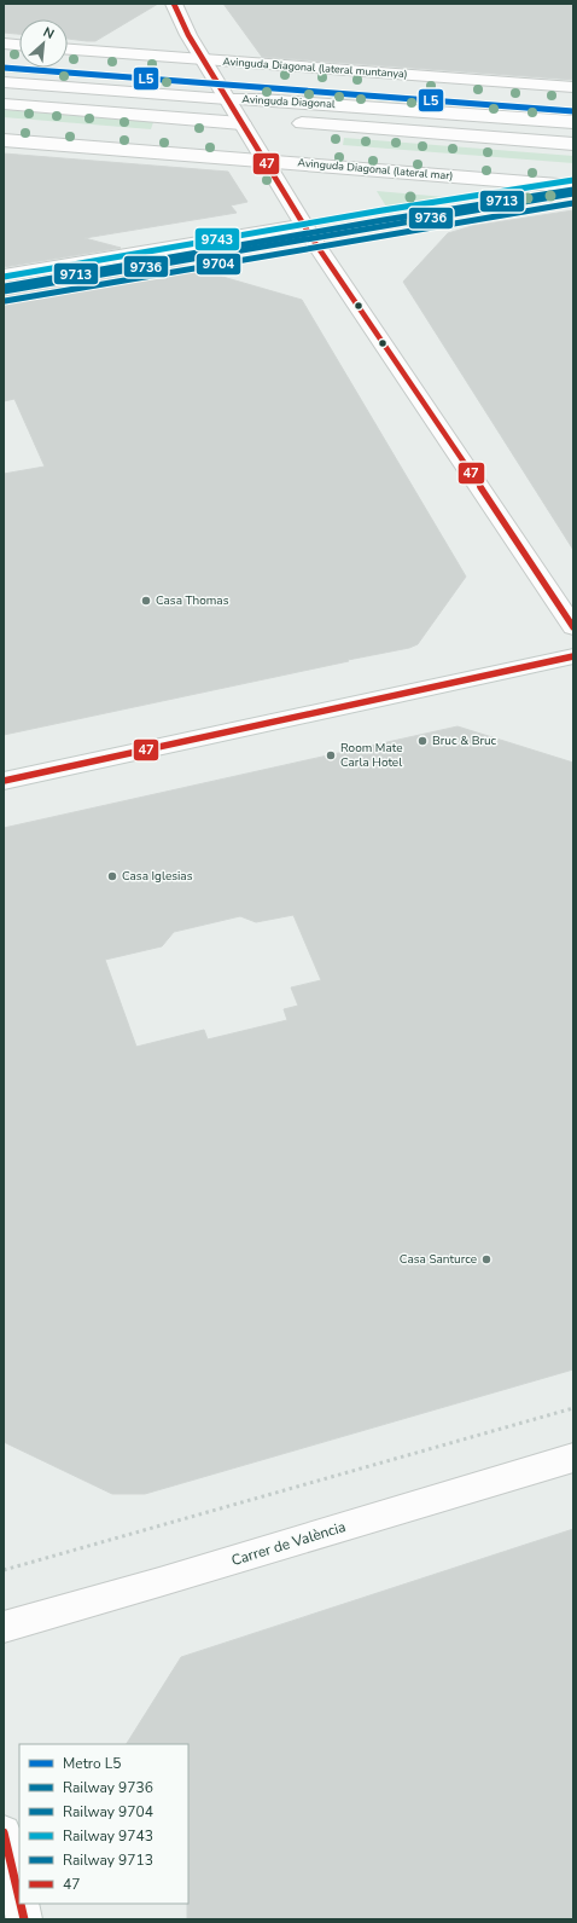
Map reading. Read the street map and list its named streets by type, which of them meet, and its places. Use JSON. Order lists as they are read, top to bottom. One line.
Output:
{"streets":{"street":["Avinguda Diagonal (lateral muntanya)","Avinguda Diagonal","Avinguda Diagonal (lateral mar)","Carrer de València"]},"places":["Casa Thomas","Bruc & Bruc","Room Mate Carla Hotel","Casa Iglesias","Casa Santurce"],"lines":["transit line 47","metro line L5","rail line 9743","rail line 9713","rail line 9736","rail line 9704"],"legend":["Metro L5","Railway 9736","Railway 9704","Railway 9743","Railway 9713","47"],"north":"top right"}
